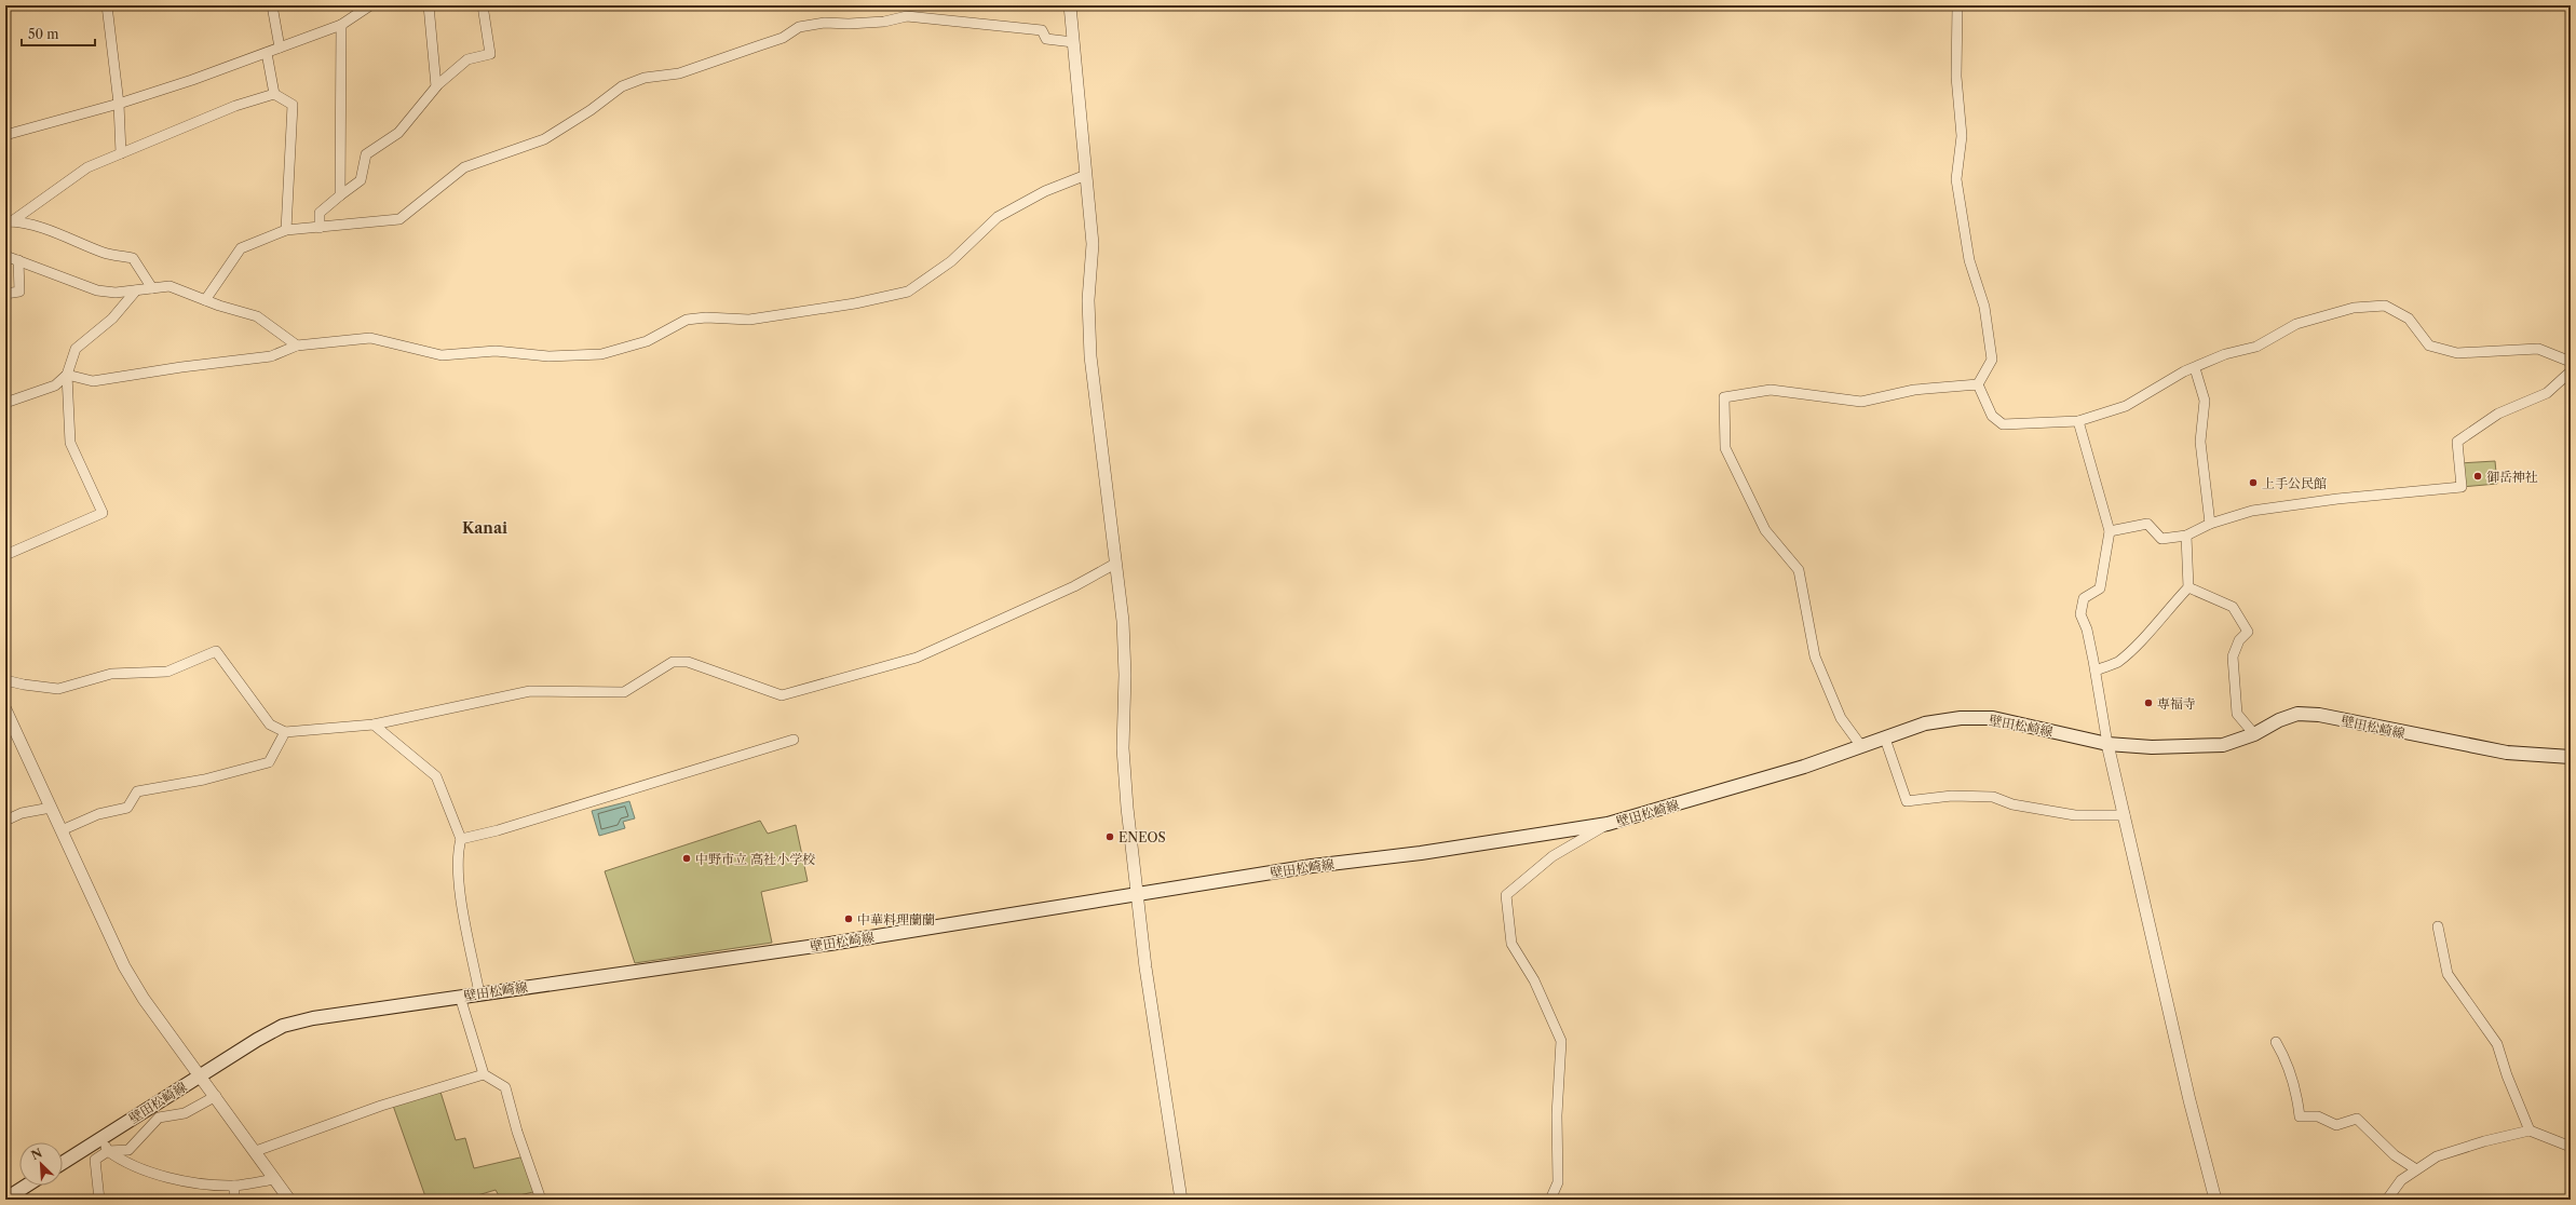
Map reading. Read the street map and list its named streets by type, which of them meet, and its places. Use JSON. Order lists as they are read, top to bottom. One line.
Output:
{"streets":{"main road":["壁田松崎線"]},"districts":["Kanai"],"places":["御岳神社","上手公民館","専福寺","ENEOS","中野市立 高社小学校","中華料理蘭蘭"],"scale_bar":"50 m","north":"top left"}
